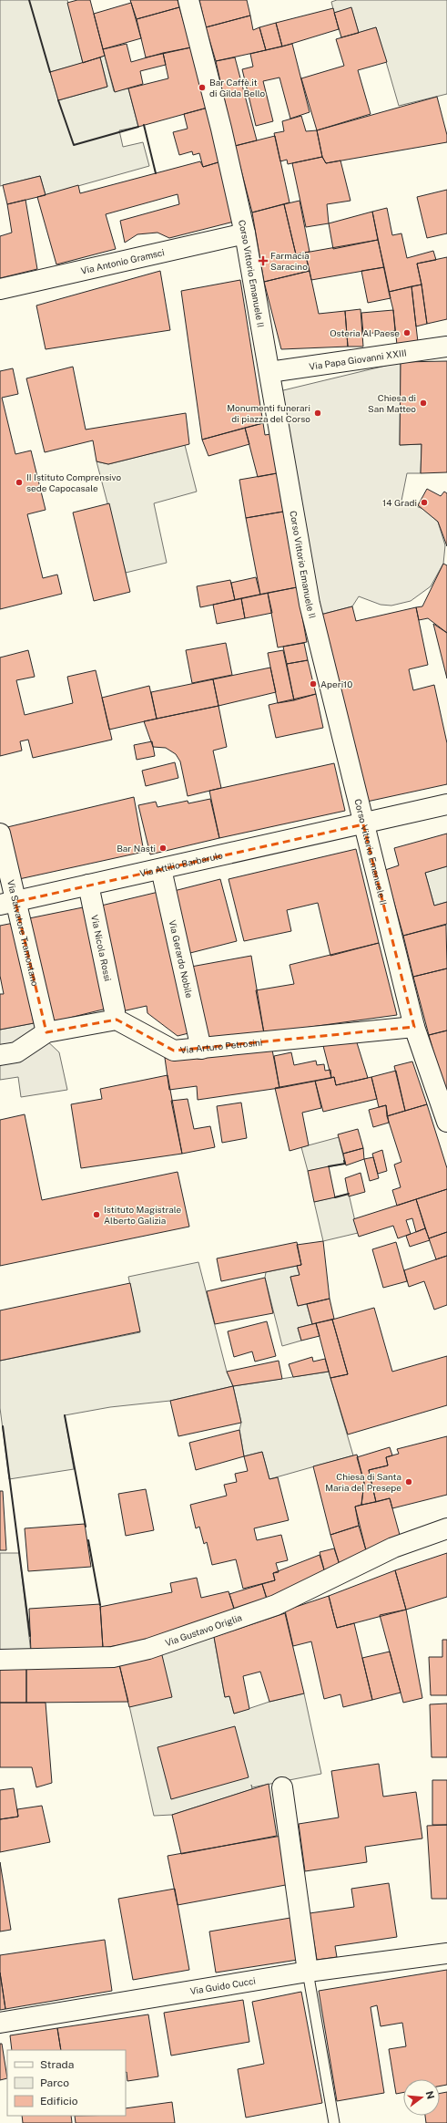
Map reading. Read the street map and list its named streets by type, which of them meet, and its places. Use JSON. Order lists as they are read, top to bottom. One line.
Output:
{"streets":{"street":["Via Antonio Gramsci","Corso Vittorio Emanuele II","Via Papa Giovanni XXIII","Via Attilio Barbarulo","Via Salvatore Tramontano","Via Nicola Rossi","Via Gerardo Nobile","Via Arturo Petrosini","Via Gustavo Origlia","Via Guido Cucci"]},"crossings":[["Via Antonio Gramsci","Corso Vittorio Emanuele II"],["Corso Vittorio Emanuele II","Via Papa Giovanni XXIII"],["Corso Vittorio Emanuele II","Via Attilio Barbarulo"],["Corso Vittorio Emanuele II","Via Arturo Petrosini"],["Via Attilio Barbarulo","Via Salvatore Tramontano"],["Via Attilio Barbarulo","Via Nicola Rossi"],["Via Attilio Barbarulo","Via Gerardo Nobile"],["Via Salvatore Tramontano","Via Arturo Petrosini"],["Via Gerardo Nobile","Via Arturo Petrosini"]],"places":{"other":["Bar Caffè.it di Gilda Bello","Osteria Al Paese","Chiesa di San Matteo","Monumenti funerari di piazza del Corso","II Istituto Comprensivo sede Capocasale","14 Gradi","Aperi10","Bar Nasti","Istituto Magistrale Alberto Galizia","Chiesa di Santa Maria del Presepe"],"health":["Farmacia Saracino"]},"legend":["Strada","Parco","Edificio"],"north":"right"}
